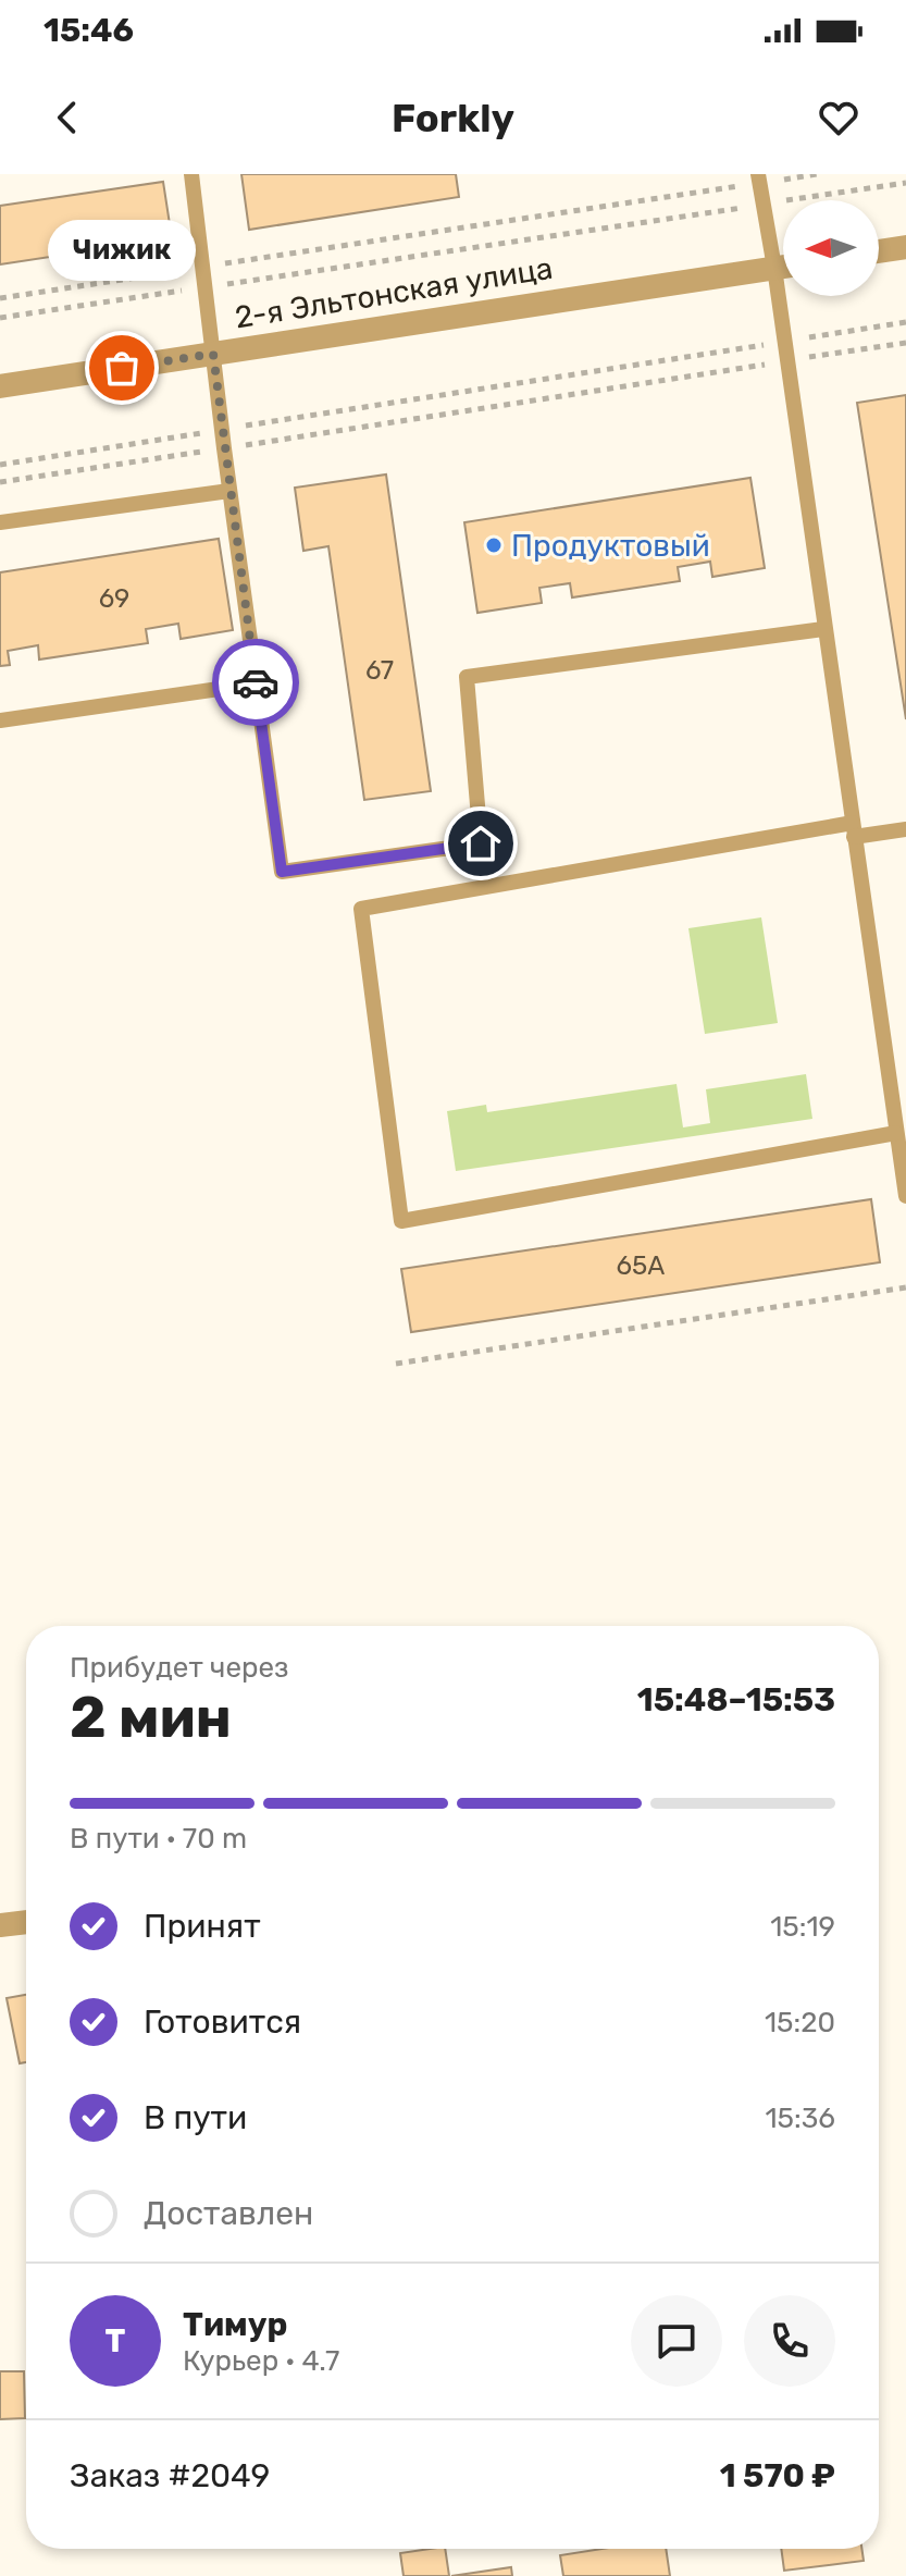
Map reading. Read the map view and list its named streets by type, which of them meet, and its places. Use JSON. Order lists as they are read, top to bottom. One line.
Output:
{"streets":{"street":["2-я Эльтонская улица"]},"places":["Чижик","Продуктовый"],"house_numbers":["69","67","65А"],"north":"left","page":{"status":"15:46","header":"Forkly","bubble":"Чижик","heading":["2 мин","Прибудет через","15:48–15:53"],"panel":["Тимур","Курьер · 4.7","Заказ #2049","1 570 ₽"],"bar":"В пути · 70 m","list":[["Принят","15:19"],["Готовится","15:20"],["В пути","15:36"],"Доставлен"],"round":"Т"}}
